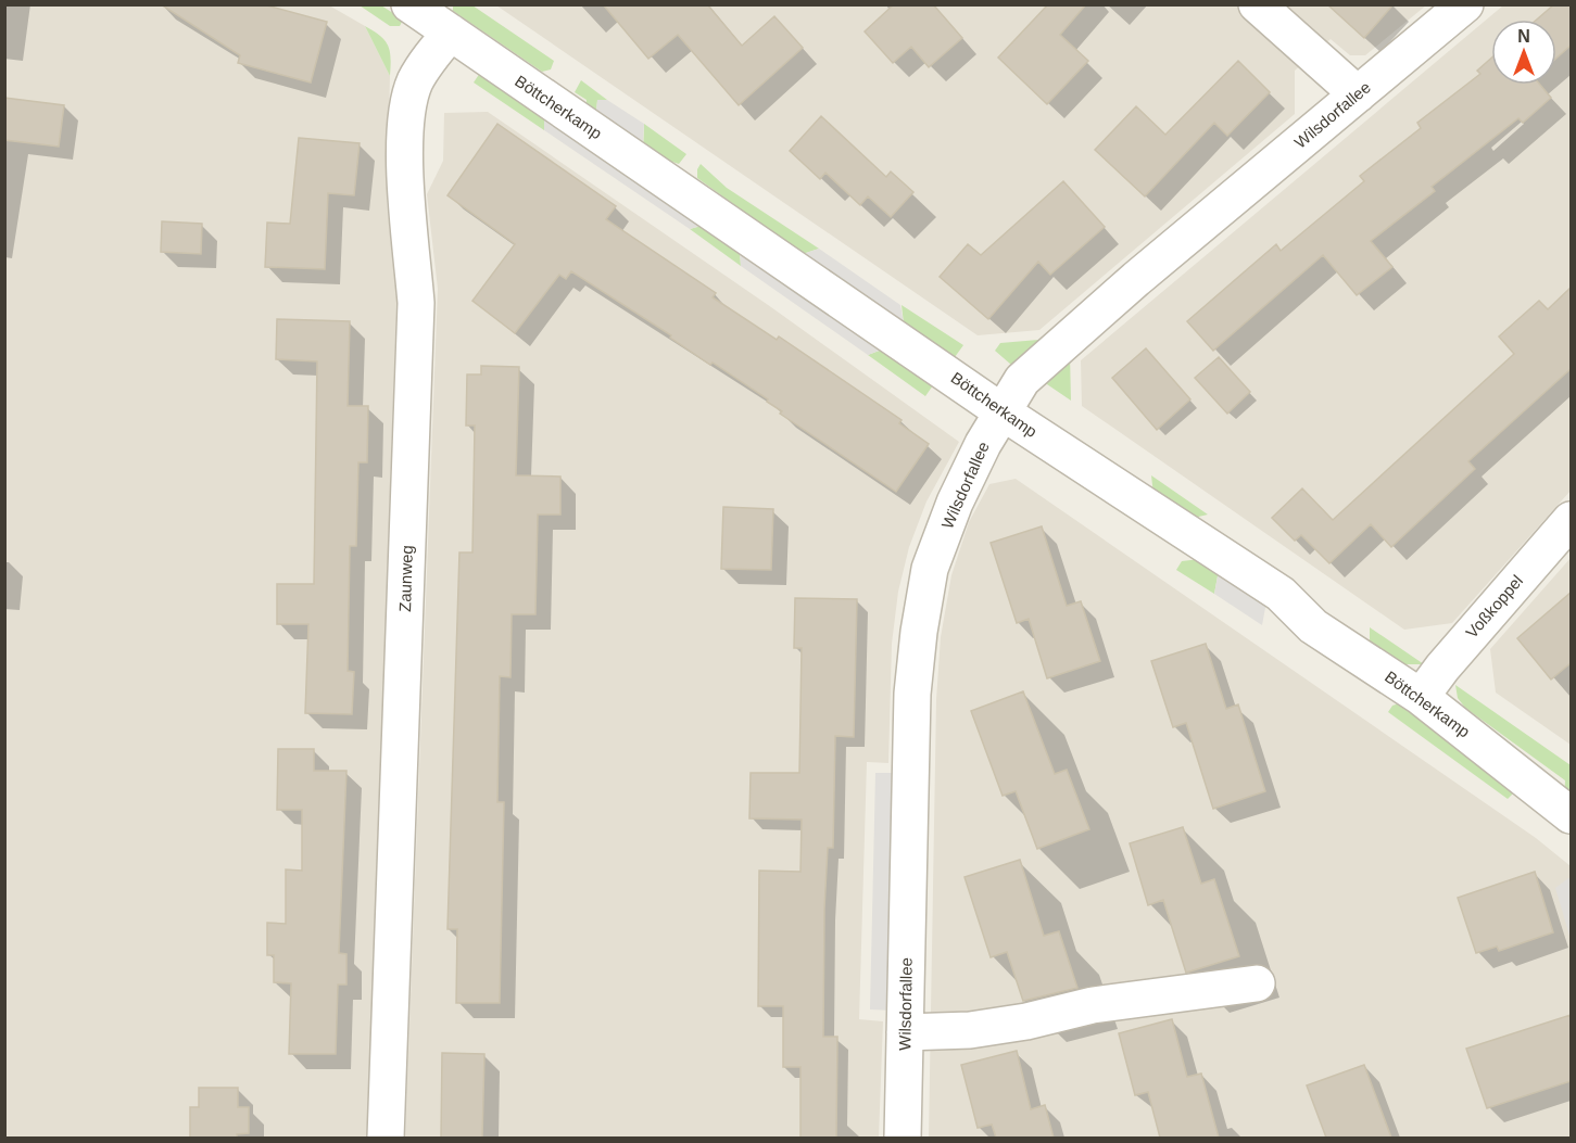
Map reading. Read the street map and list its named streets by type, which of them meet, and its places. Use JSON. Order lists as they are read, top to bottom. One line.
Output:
{"streets":{"street":["Böttcherkamp","Wilsdorfallee","Zaunweg","Voßkoppel"]},"crossings":[["Böttcherkamp","Wilsdorfallee"],["Böttcherkamp","Zaunweg"],["Böttcherkamp","Voßkoppel"]],"north":"top"}
